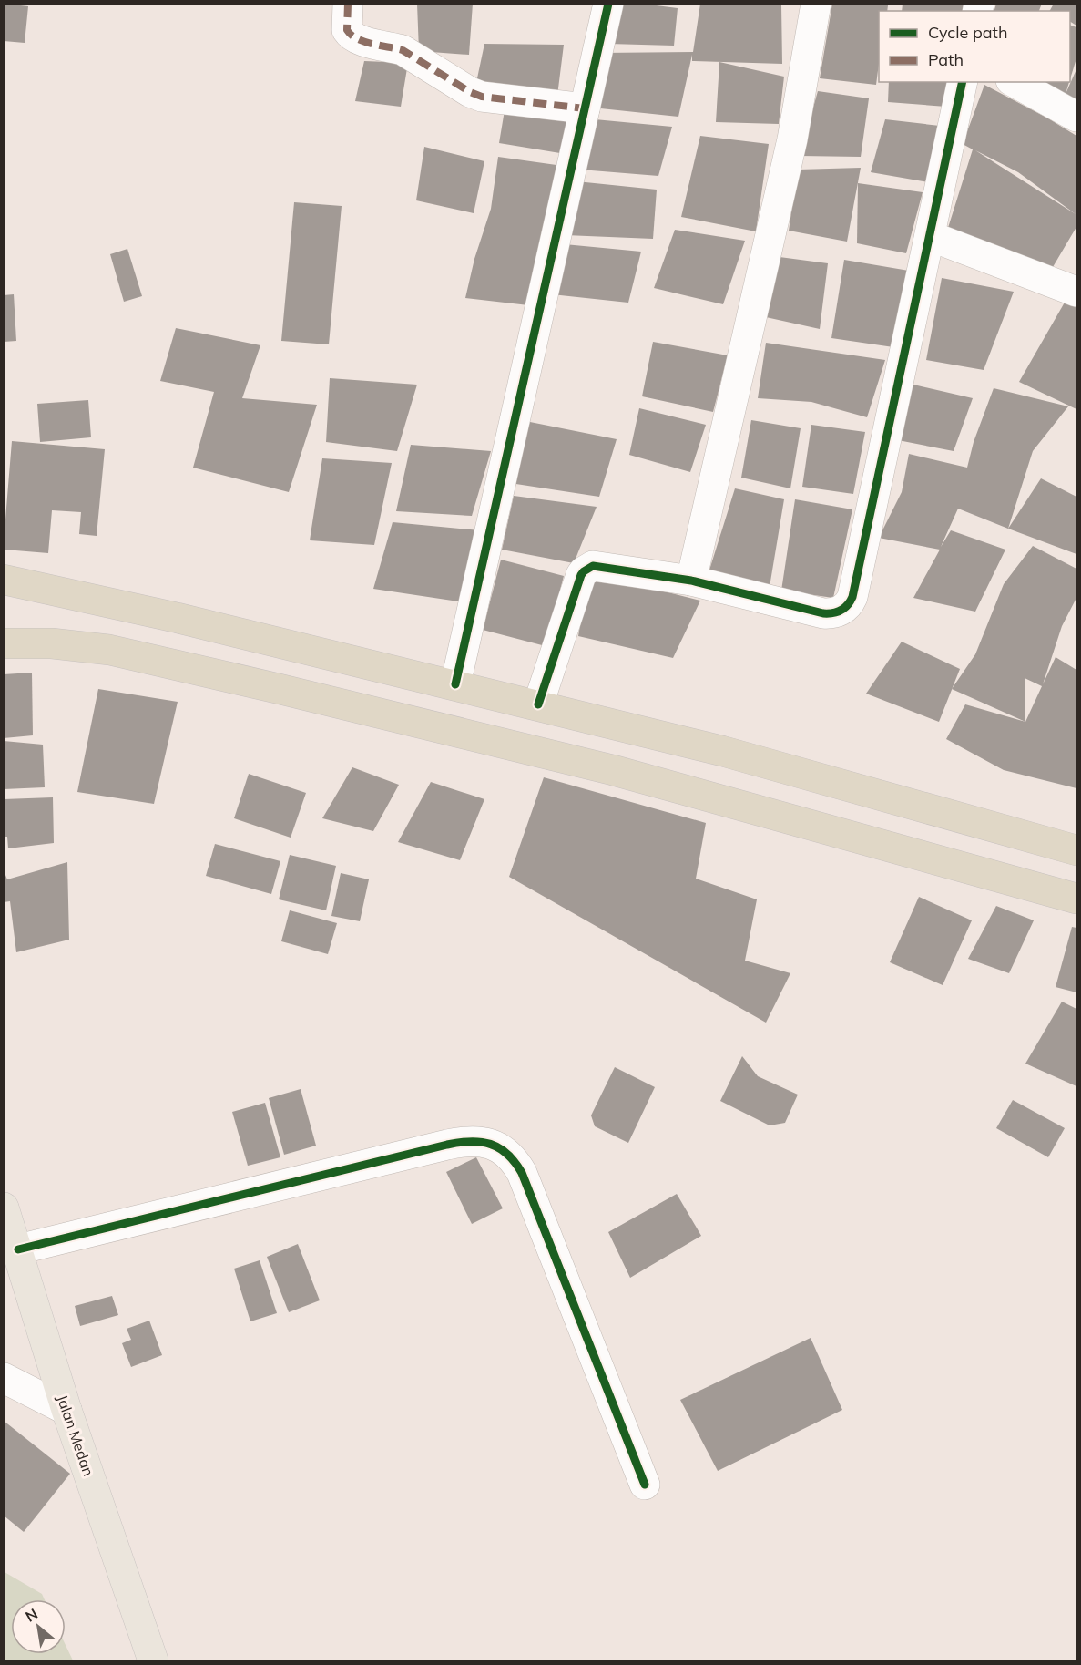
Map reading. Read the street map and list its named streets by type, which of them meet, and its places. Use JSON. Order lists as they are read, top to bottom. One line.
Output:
{"streets":{"main road":["Jalan Medan"]},"legend":["Cycle path","Path"],"north":"top left"}
